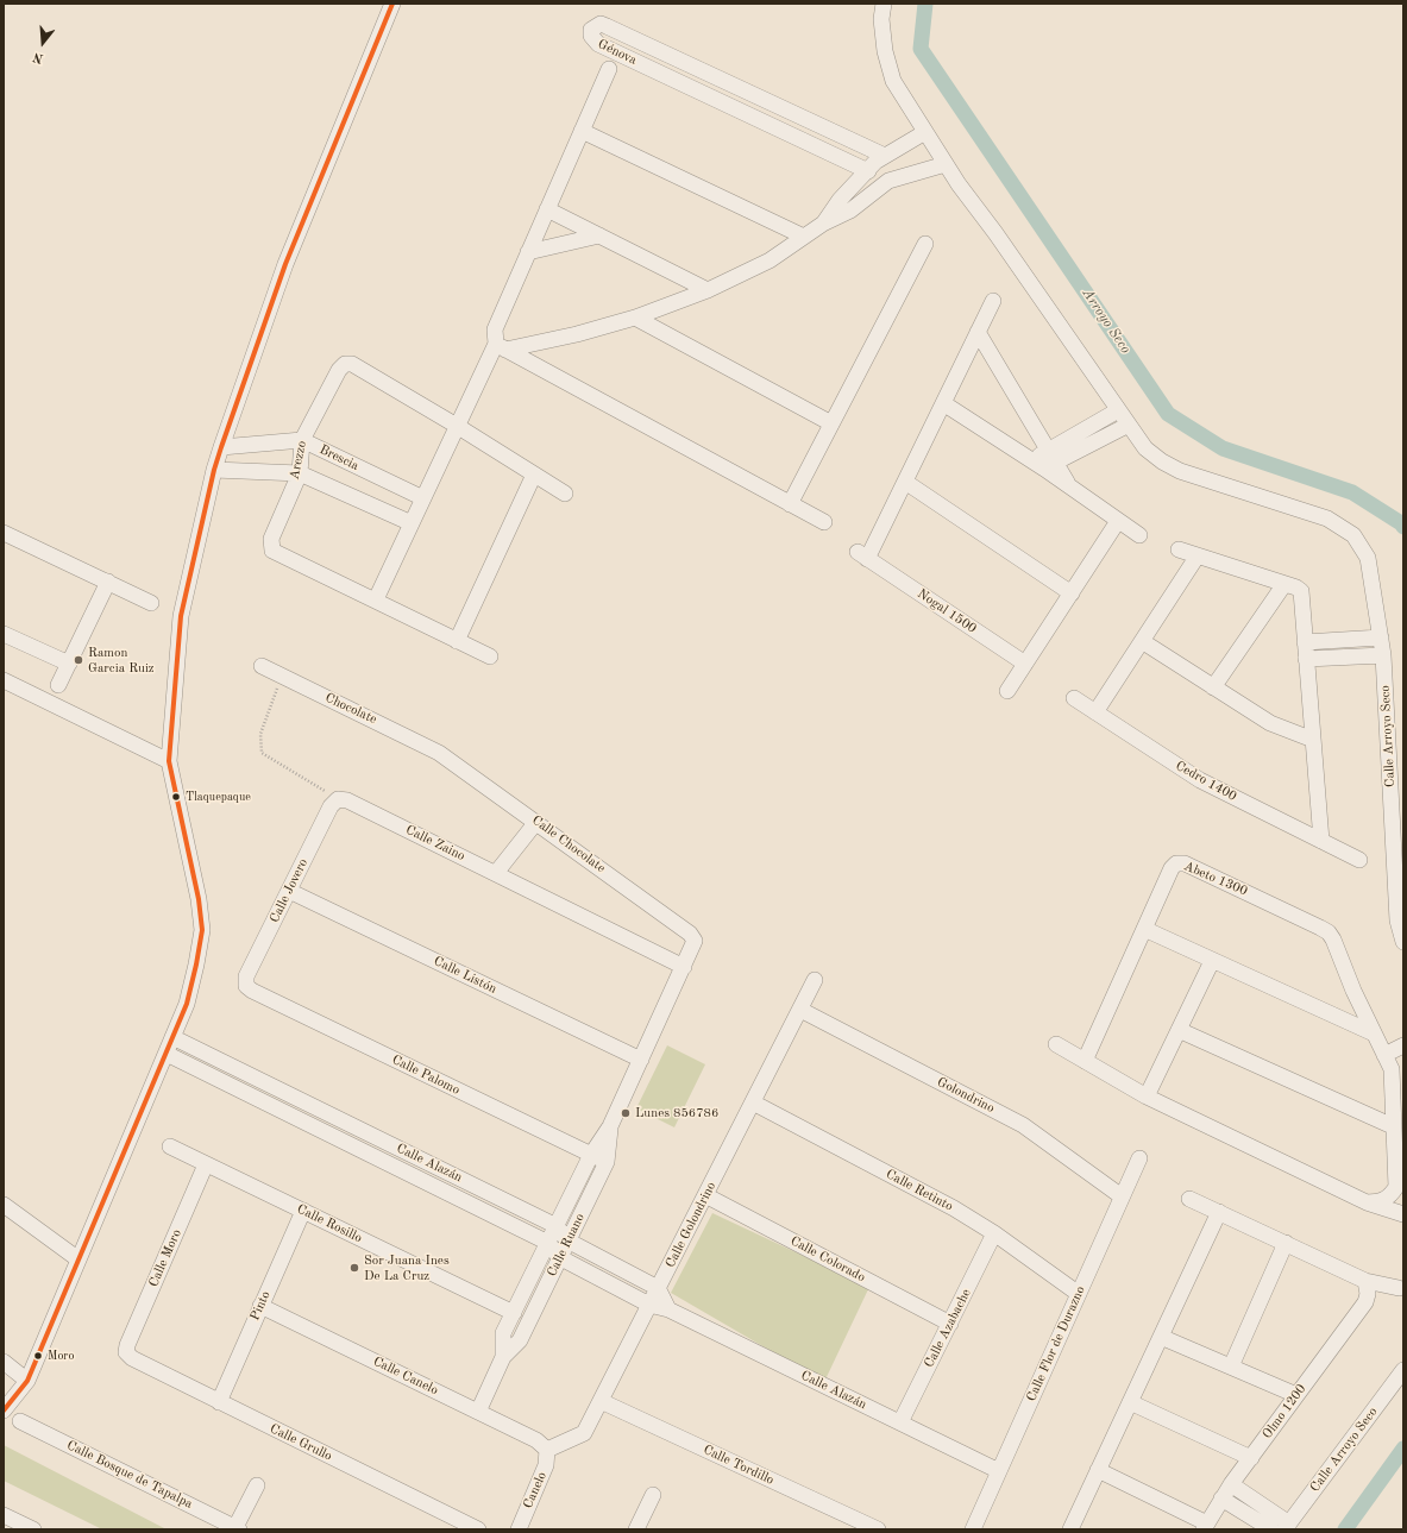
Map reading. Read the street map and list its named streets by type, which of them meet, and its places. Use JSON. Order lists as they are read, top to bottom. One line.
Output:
{"streets":{"street":["Génova","Brescia","Arezzo","Nogal 1500","Chocolate","Calle Arroyo Seco","Cedro 1400","Calle Zaino","Calle Chocolate","Abeto 1300","Calle Jovero","Calle Listón","Calle Palomo","Golondrino","Calle Alazán","Calle Retinto","Calle Rosillo","Calle Golondrino","Calle Ruano","Calle Moro","Calle Colorado","Pinto","Calle Azabache","Calle Flor de Durazno","Calle Canelo","Olmo 1200","Calle Grullo","Calle Tordillo","Calle Bosque de Tapalpa","Canelo"]},"crossings":[["Brescia","Arezzo"],["Chocolate","Calle Chocolate"],["Calle Zaino","Calle Jovero"],["Calle Zaino","Calle Ruano"],["Calle Chocolate","Calle Ruano"],["Calle Jovero","Calle Listón"],["Calle Jovero","Calle Palomo"],["Calle Listón","Calle Ruano"],["Calle Palomo","Calle Ruano"],["Golondrino","Calle Golondrino"],["Golondrino","Calle Flor de Durazno"],["Calle Alazán","Calle Golondrino"],["Calle Alazán","Calle Ruano"],["Calle Alazán","Calle Azabache"],["Calle Alazán","Calle Flor de Durazno"],["Calle Retinto","Calle Golondrino"],["Calle Retinto","Calle Azabache"],["Calle Retinto","Calle Flor de Durazno"],["Calle Rosillo","Calle Ruano"],["Calle Rosillo","Calle Moro"],["Calle Rosillo","Pinto"],["Calle Golondrino","Calle Colorado"],["Calle Golondrino","Calle Canelo"],["Calle Golondrino","Calle Tordillo"],["Calle Golondrino","Canelo"],["Calle Ruano","Calle Canelo"],["Calle Moro","Calle Grullo"],["Calle Colorado","Calle Azabache"],["Pinto","Calle Canelo"],["Pinto","Calle Grullo"],["Calle Canelo","Canelo"]],"water":["Arroyo Seco"],"places":["Ramon Garcia Ruiz","Tlaquepaque","Lunes 856786","Sor Juana Ines De La Cruz","Moro"],"north":"bottom"}
